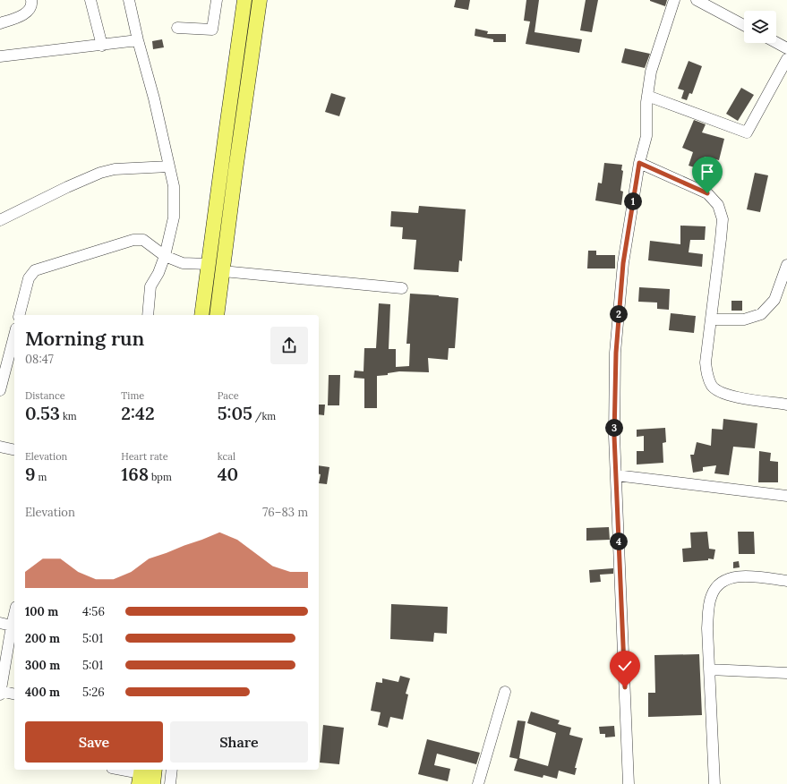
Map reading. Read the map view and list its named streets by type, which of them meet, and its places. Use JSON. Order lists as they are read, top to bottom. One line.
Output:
{"page":{"pins":["1","2","3","4"],"heading":["Morning run","08:47"],"stats":[["Distance","0.53 km"],["Time","2:42"],["Pace","5:05 /km"],["Elevation","9 m"],["Heart rate","168 bpm"],["kcal","40"]],"chart":["Elevation","76–83 m"],"list":[{"name":"100 m","note":"4:56"},{"name":"200 m","note":"5:01"},{"name":"300 m","note":"5:01"},{"name":"400 m","note":"5:26"}],"buttons":["Save","Share"]}}
